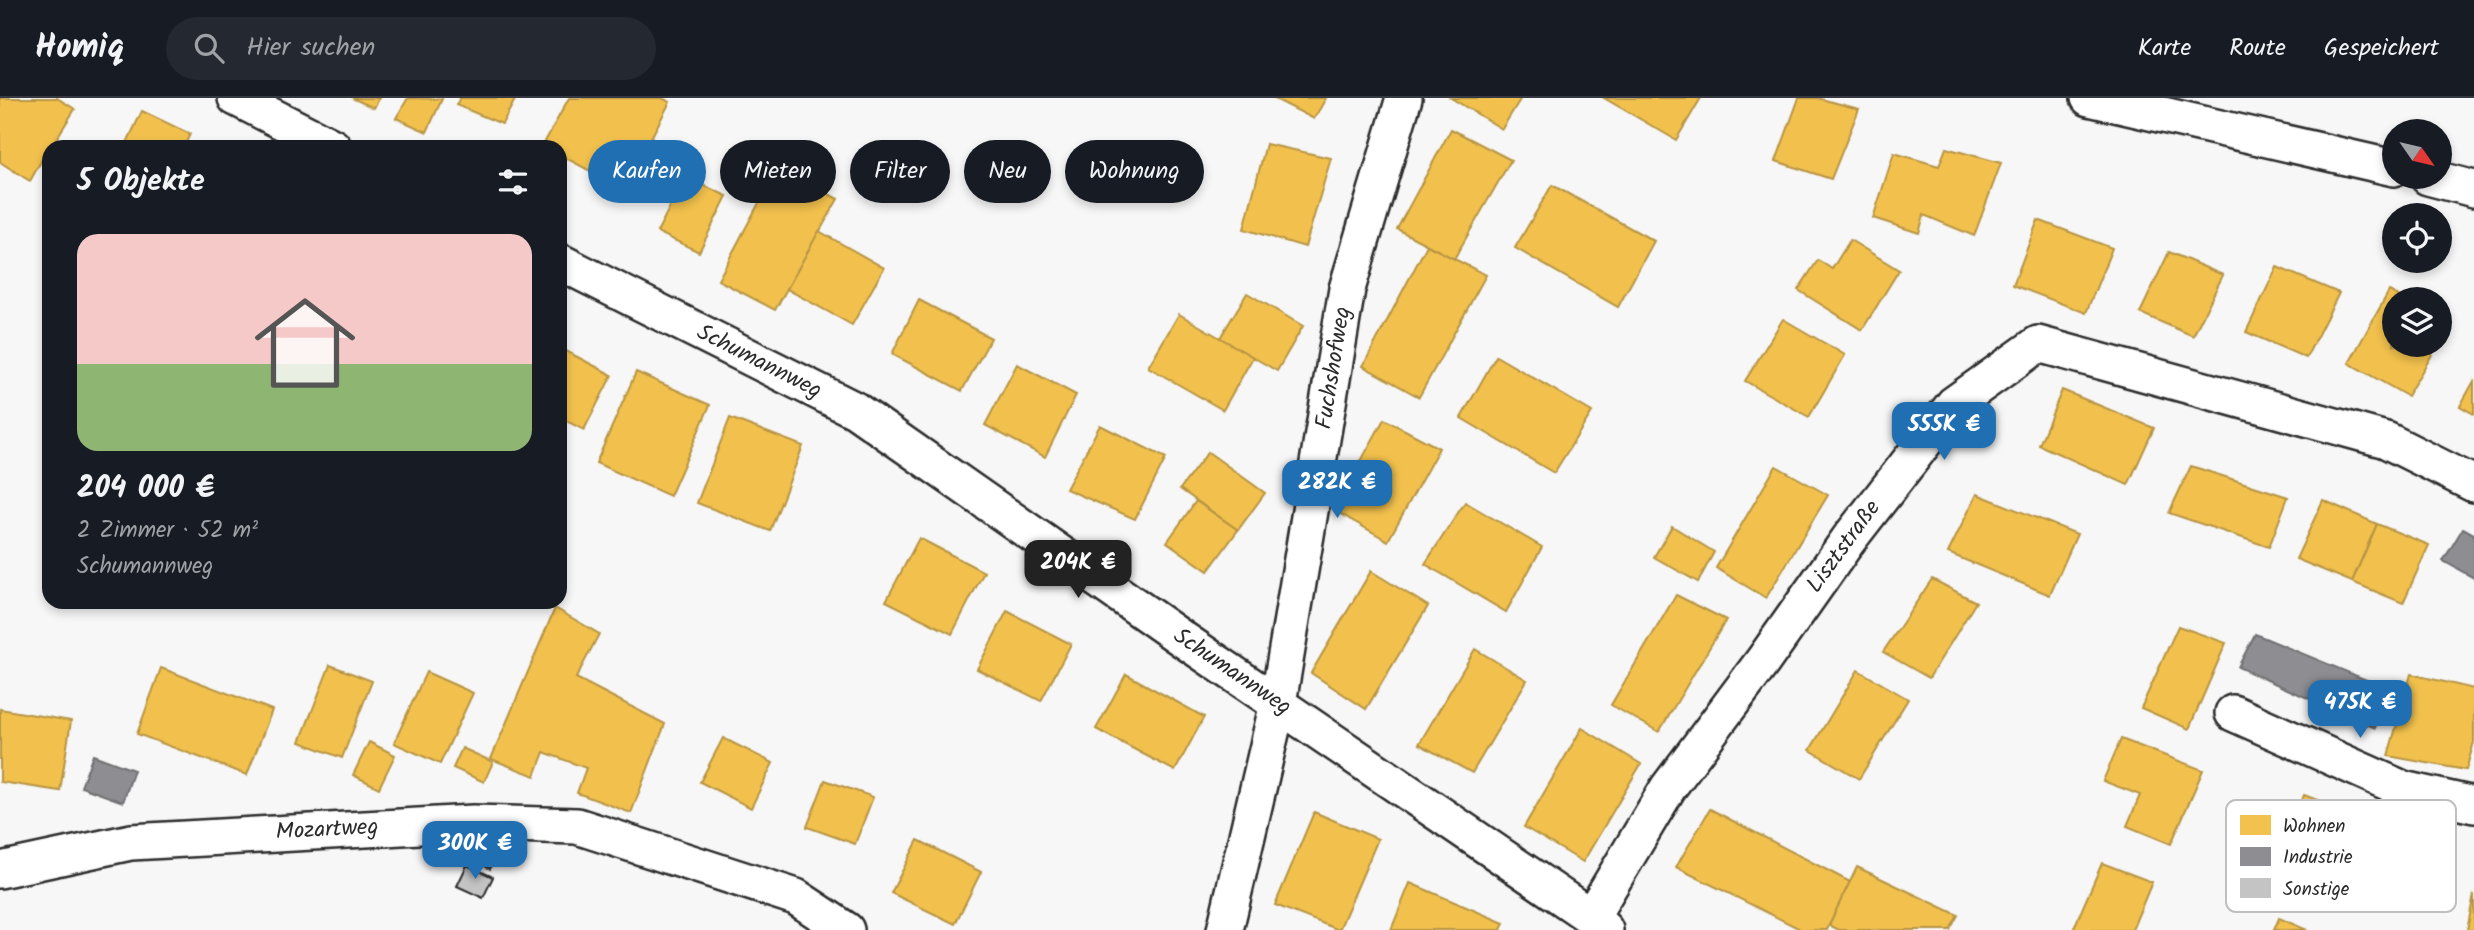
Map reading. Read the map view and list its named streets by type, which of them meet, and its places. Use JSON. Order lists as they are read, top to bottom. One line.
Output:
{"streets":{"street":["Schumannweg","Fuchshofweg","Lisztstraße","Mozartweg"]},"crossings":[["Schumannweg","Fuchshofweg"],["Schumannweg","Lisztstraße"]],"legend":["Wohnen","Industrie","Sonstige"],"north":"bottom right","page":{"header":"Homiq","search":"Hier suchen","nav":["Karte","Route","Gespeichert"],"chip":["Kaufen","Mieten","Filter","Neu","Wohnung"],"heading":"5 Objekte","list":[{"name":"204 000 €","note":"2 Zimmer · 52 m² · Schumannweg"}],"price":["555K €","282K €","204K €","475K €","300K €"]}}
